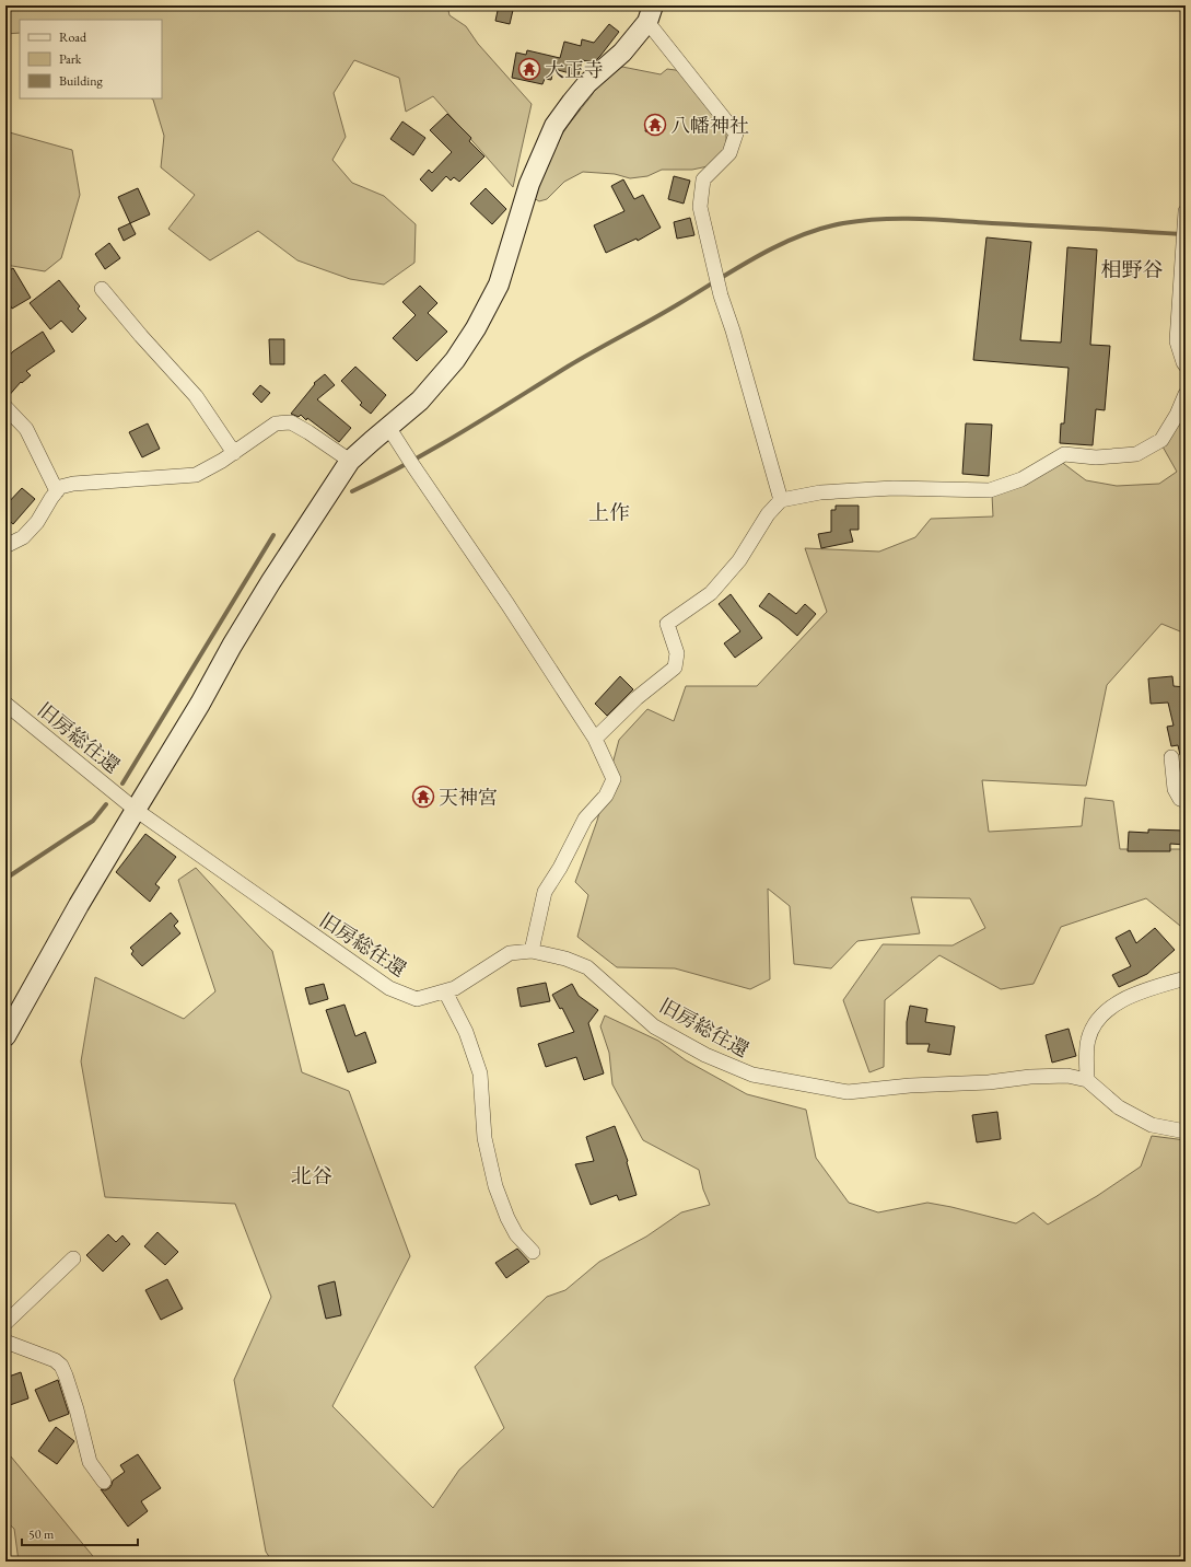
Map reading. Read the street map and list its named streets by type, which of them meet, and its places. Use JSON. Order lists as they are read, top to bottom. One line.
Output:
{"streets":{"street":["旧房総往還"]},"districts":["相野谷","上作","北谷"],"places":{"temple":["大正寺","八幡神社","天神宮"]},"legend":["Road","Park","Building"],"scale_bar":"50 m"}
